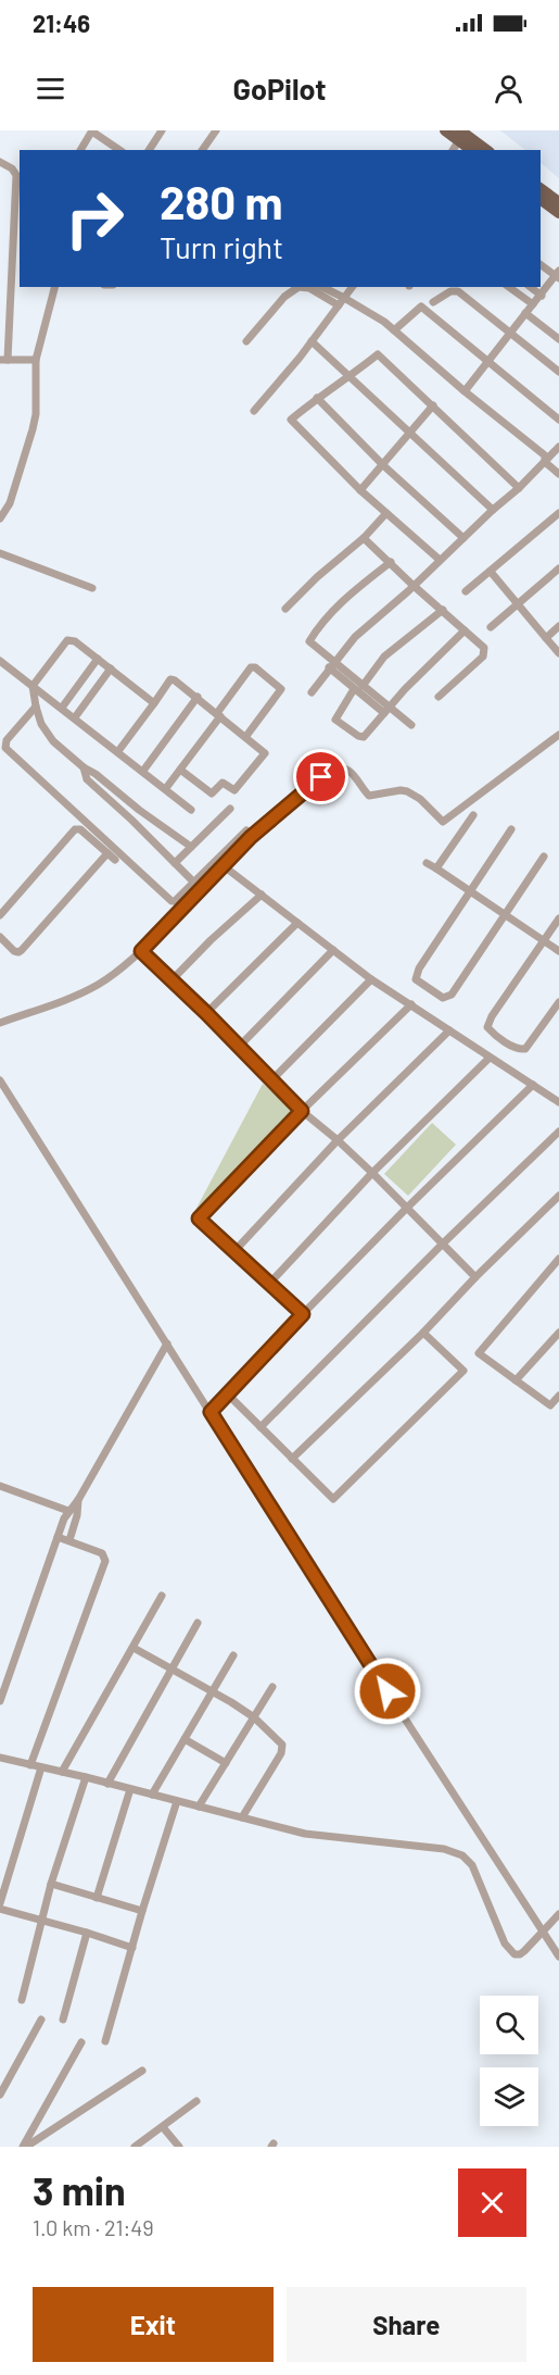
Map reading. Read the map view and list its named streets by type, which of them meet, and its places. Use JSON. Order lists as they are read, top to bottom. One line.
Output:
{"page":{"status":"21:46","header":"GoPilot","turn":["280 m","Turn right"],"heading":["3 min","1.0 km · 21:49"],"buttons":["Exit","Share"]}}
